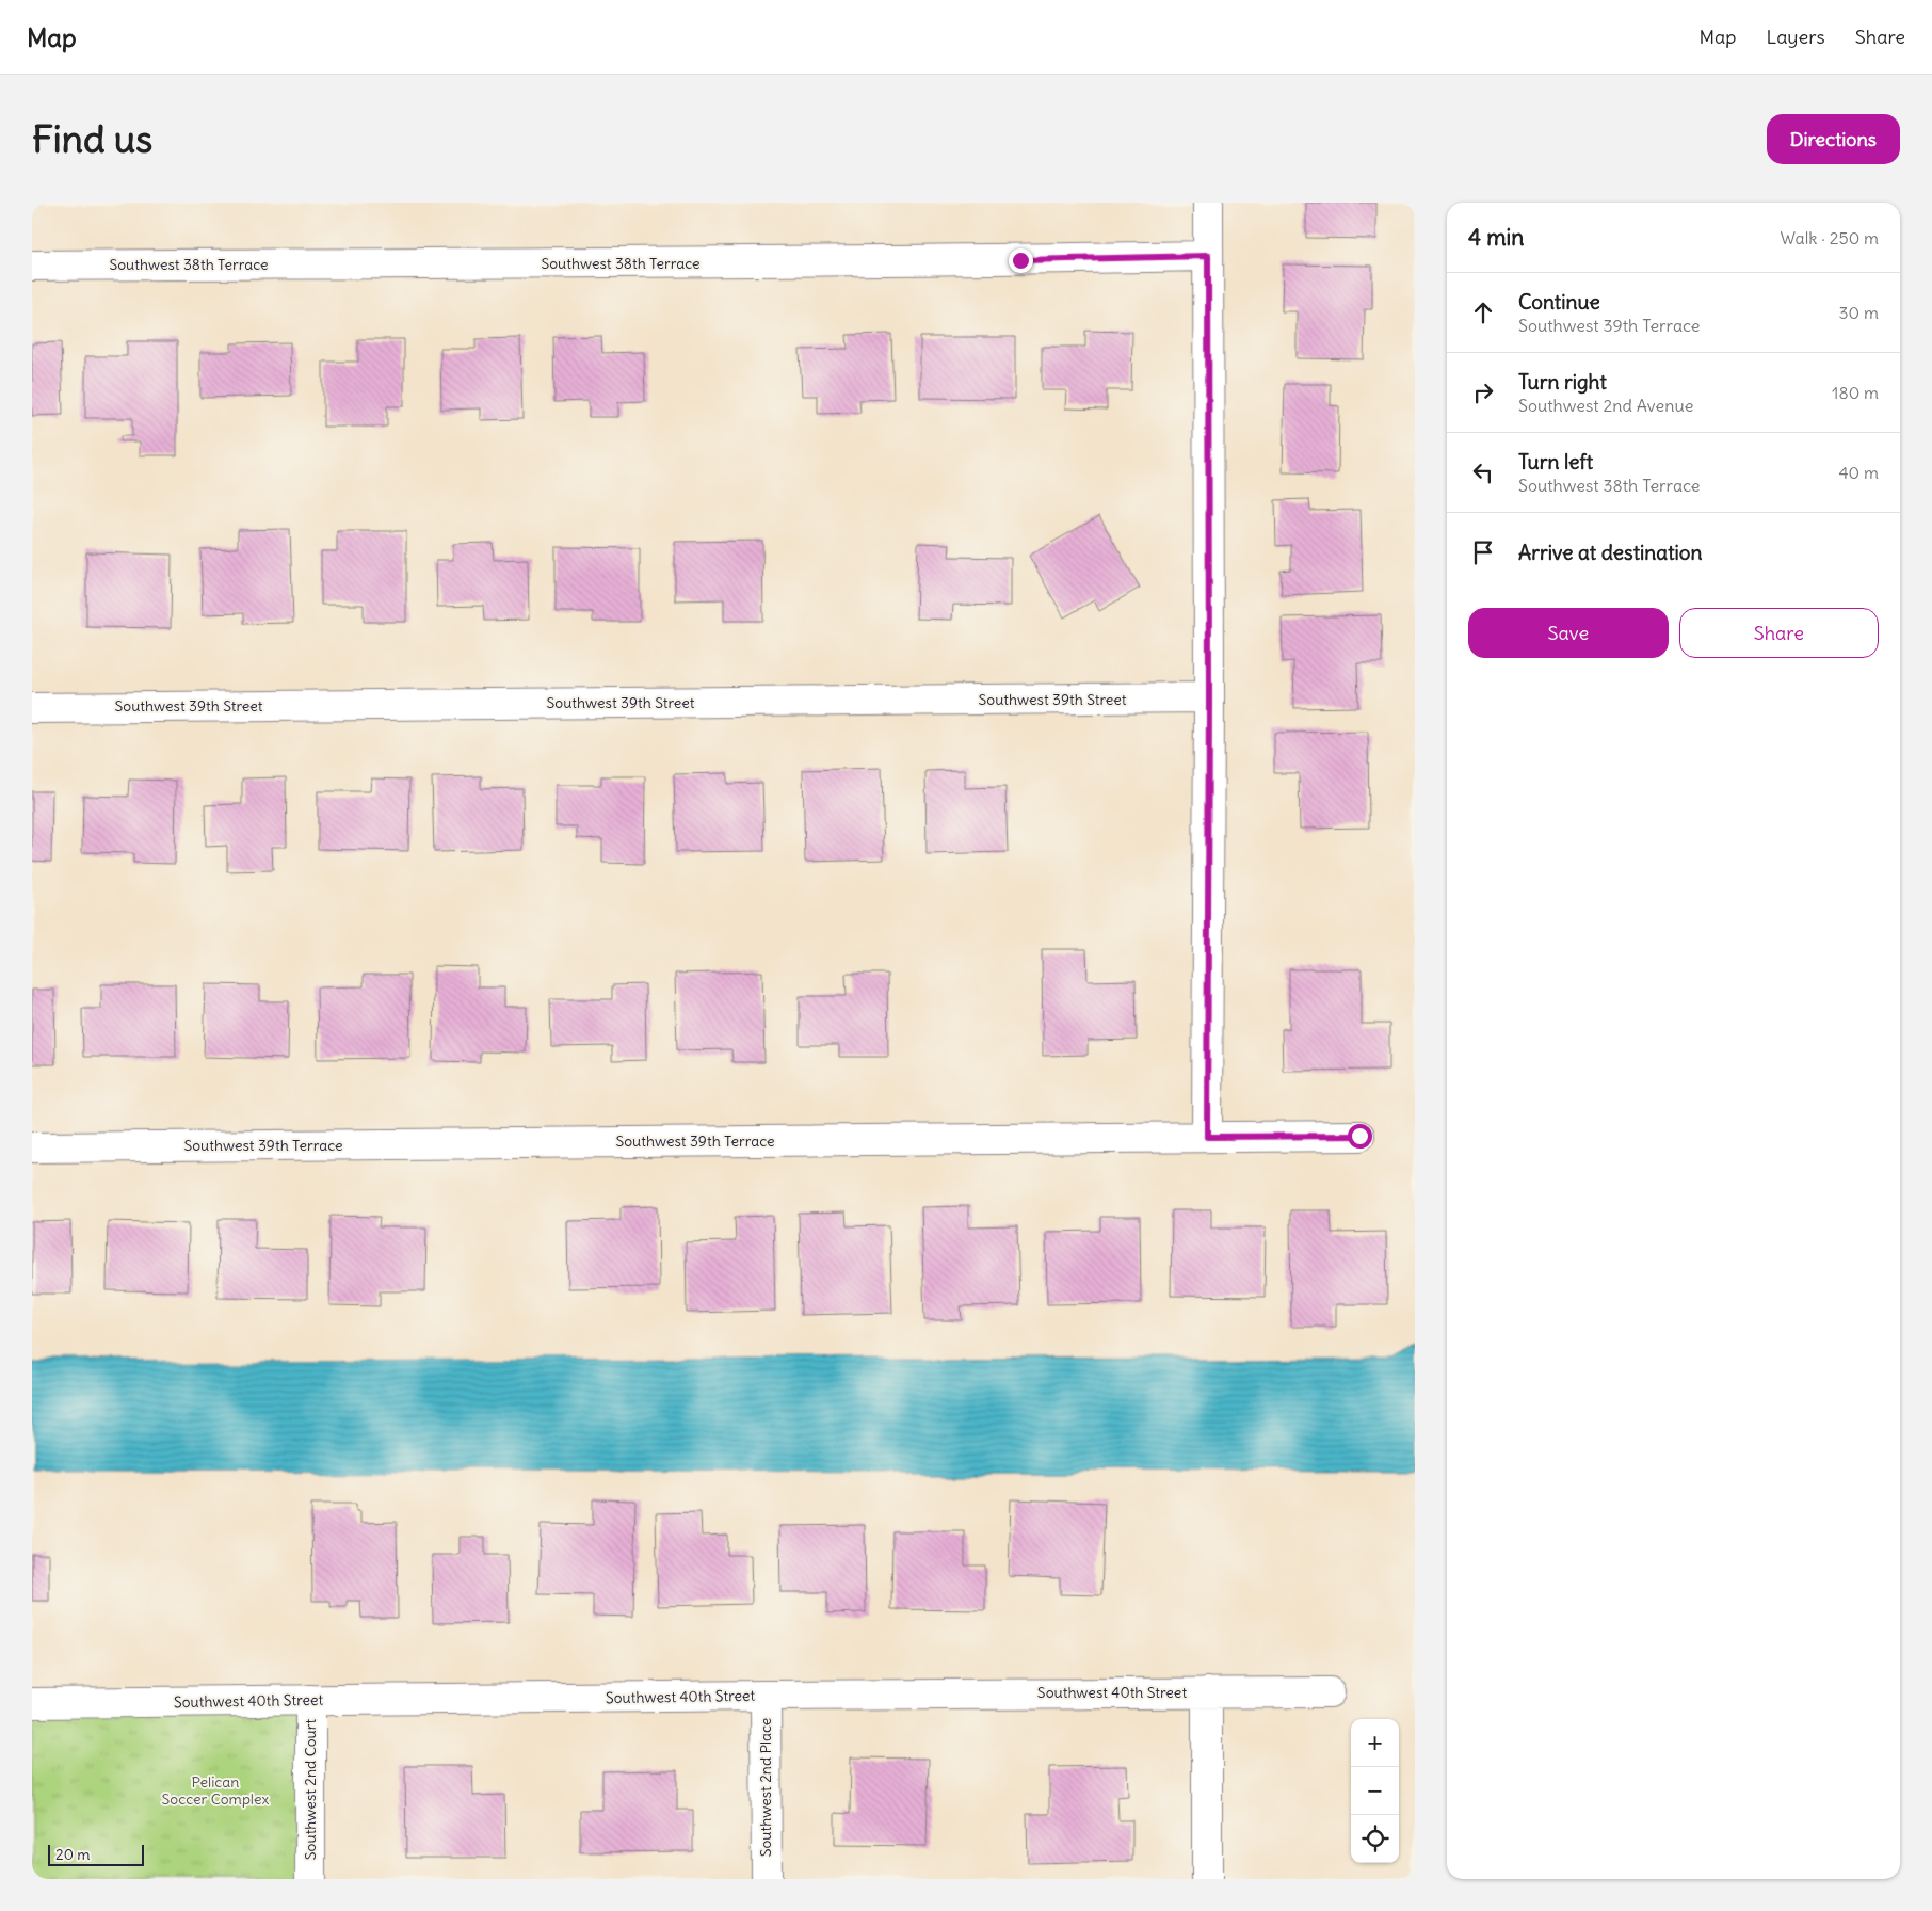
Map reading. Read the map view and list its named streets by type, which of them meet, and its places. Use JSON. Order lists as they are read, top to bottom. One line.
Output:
{"streets":{"street":["Southwest 38th Terrace","Southwest 39th Street","Southwest 39th Terrace","Southwest 40th Street","Southwest 2nd Place","Southwest 2nd Court"]},"crossings":[["Southwest 40th Street","Southwest 2nd Place"],["Southwest 40th Street","Southwest 2nd Court"]],"parks":["Pelican Soccer Complex"],"scale_bar":"20 m","page":{"header":"Map","nav":["Map","Layers","Share"],"buttons":["Directions",["Save","Share"]],"title":"Find us","heading":["4 min","Walk · 250 m"],"list":[["Continue","Southwest 39th Terrace","30 m"],["Turn right","Southwest 2nd Avenue","180 m"],["Turn left","Southwest 38th Terrace","40 m"],"Arrive at destination"],"map_buttons":["+","−"],"scale":"20 m"}}
